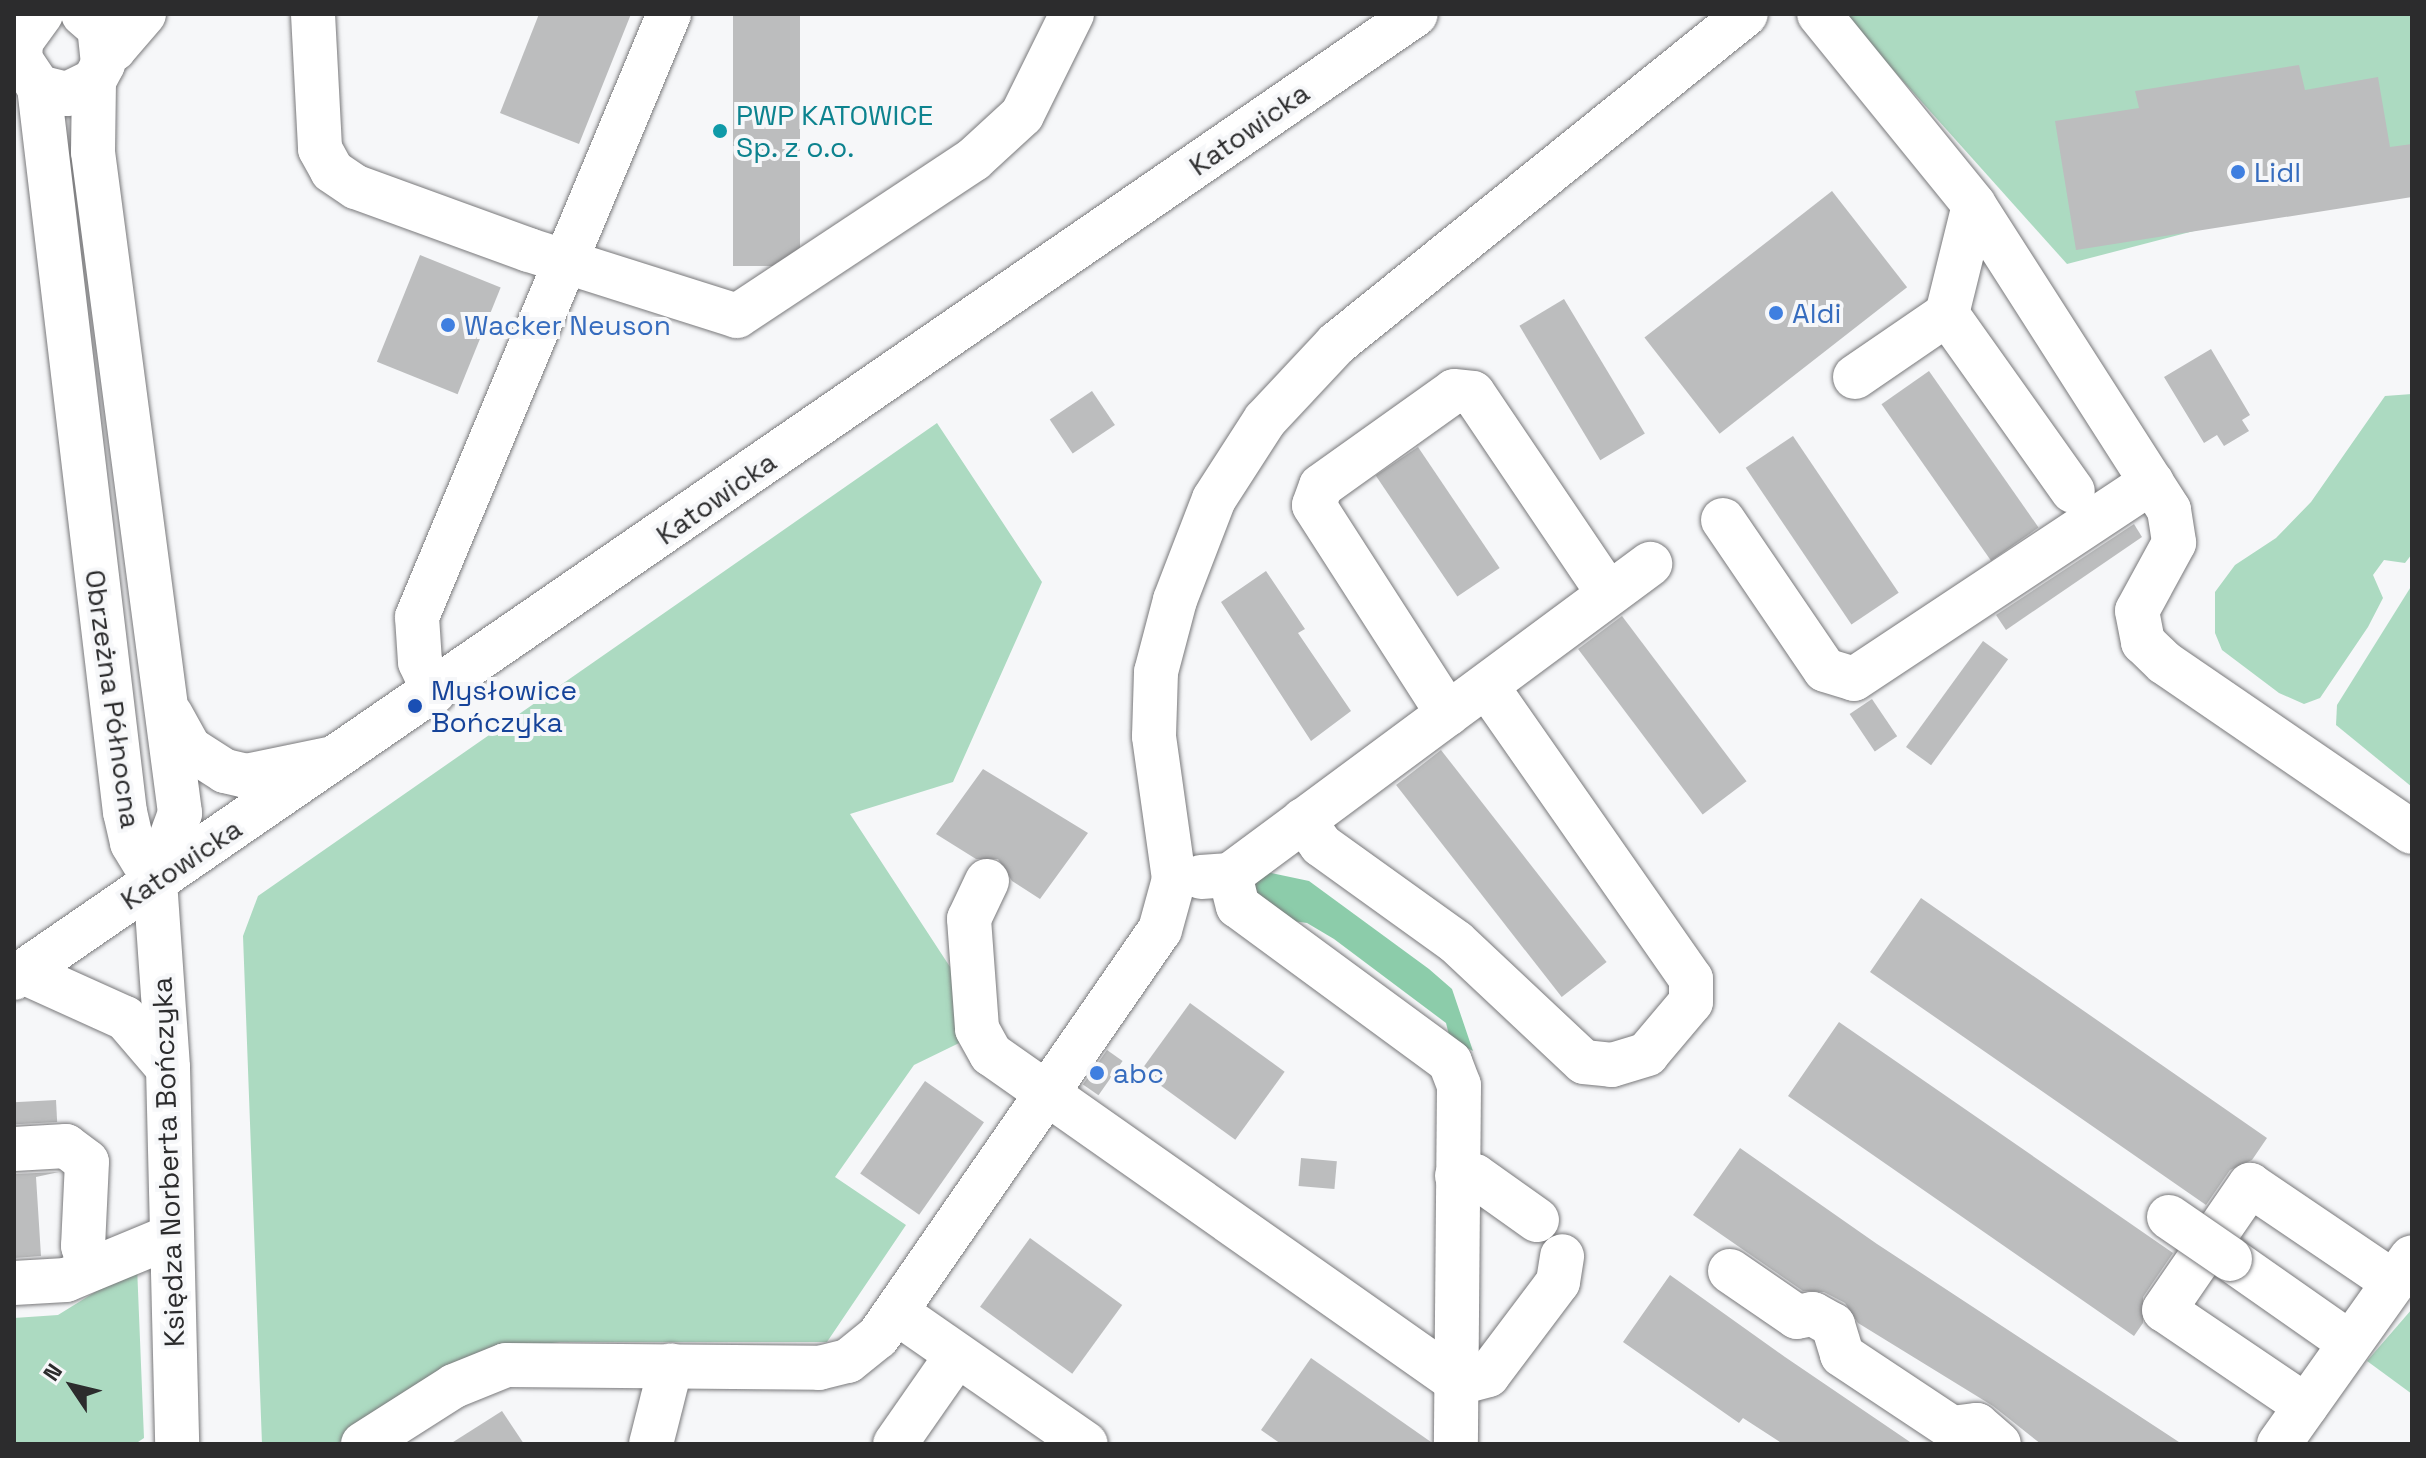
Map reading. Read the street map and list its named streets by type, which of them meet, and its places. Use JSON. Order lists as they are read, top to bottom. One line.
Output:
{"streets":{"street":["Katowicka","Obrzeżna Północna","Księdza Norberta Bończyka"]},"crossings":[["Katowicka","Obrzeżna Północna"],["Katowicka","Księdza Norberta Bończyka"],["Obrzeżna Północna","Księdza Norberta Bończyka"]],"places":["PWP KATOWICE Sp. z o.o.","Lidl","Aldi","Wacker Neuson","Mysłowice Bończyka","abc"],"north":"top left"}
